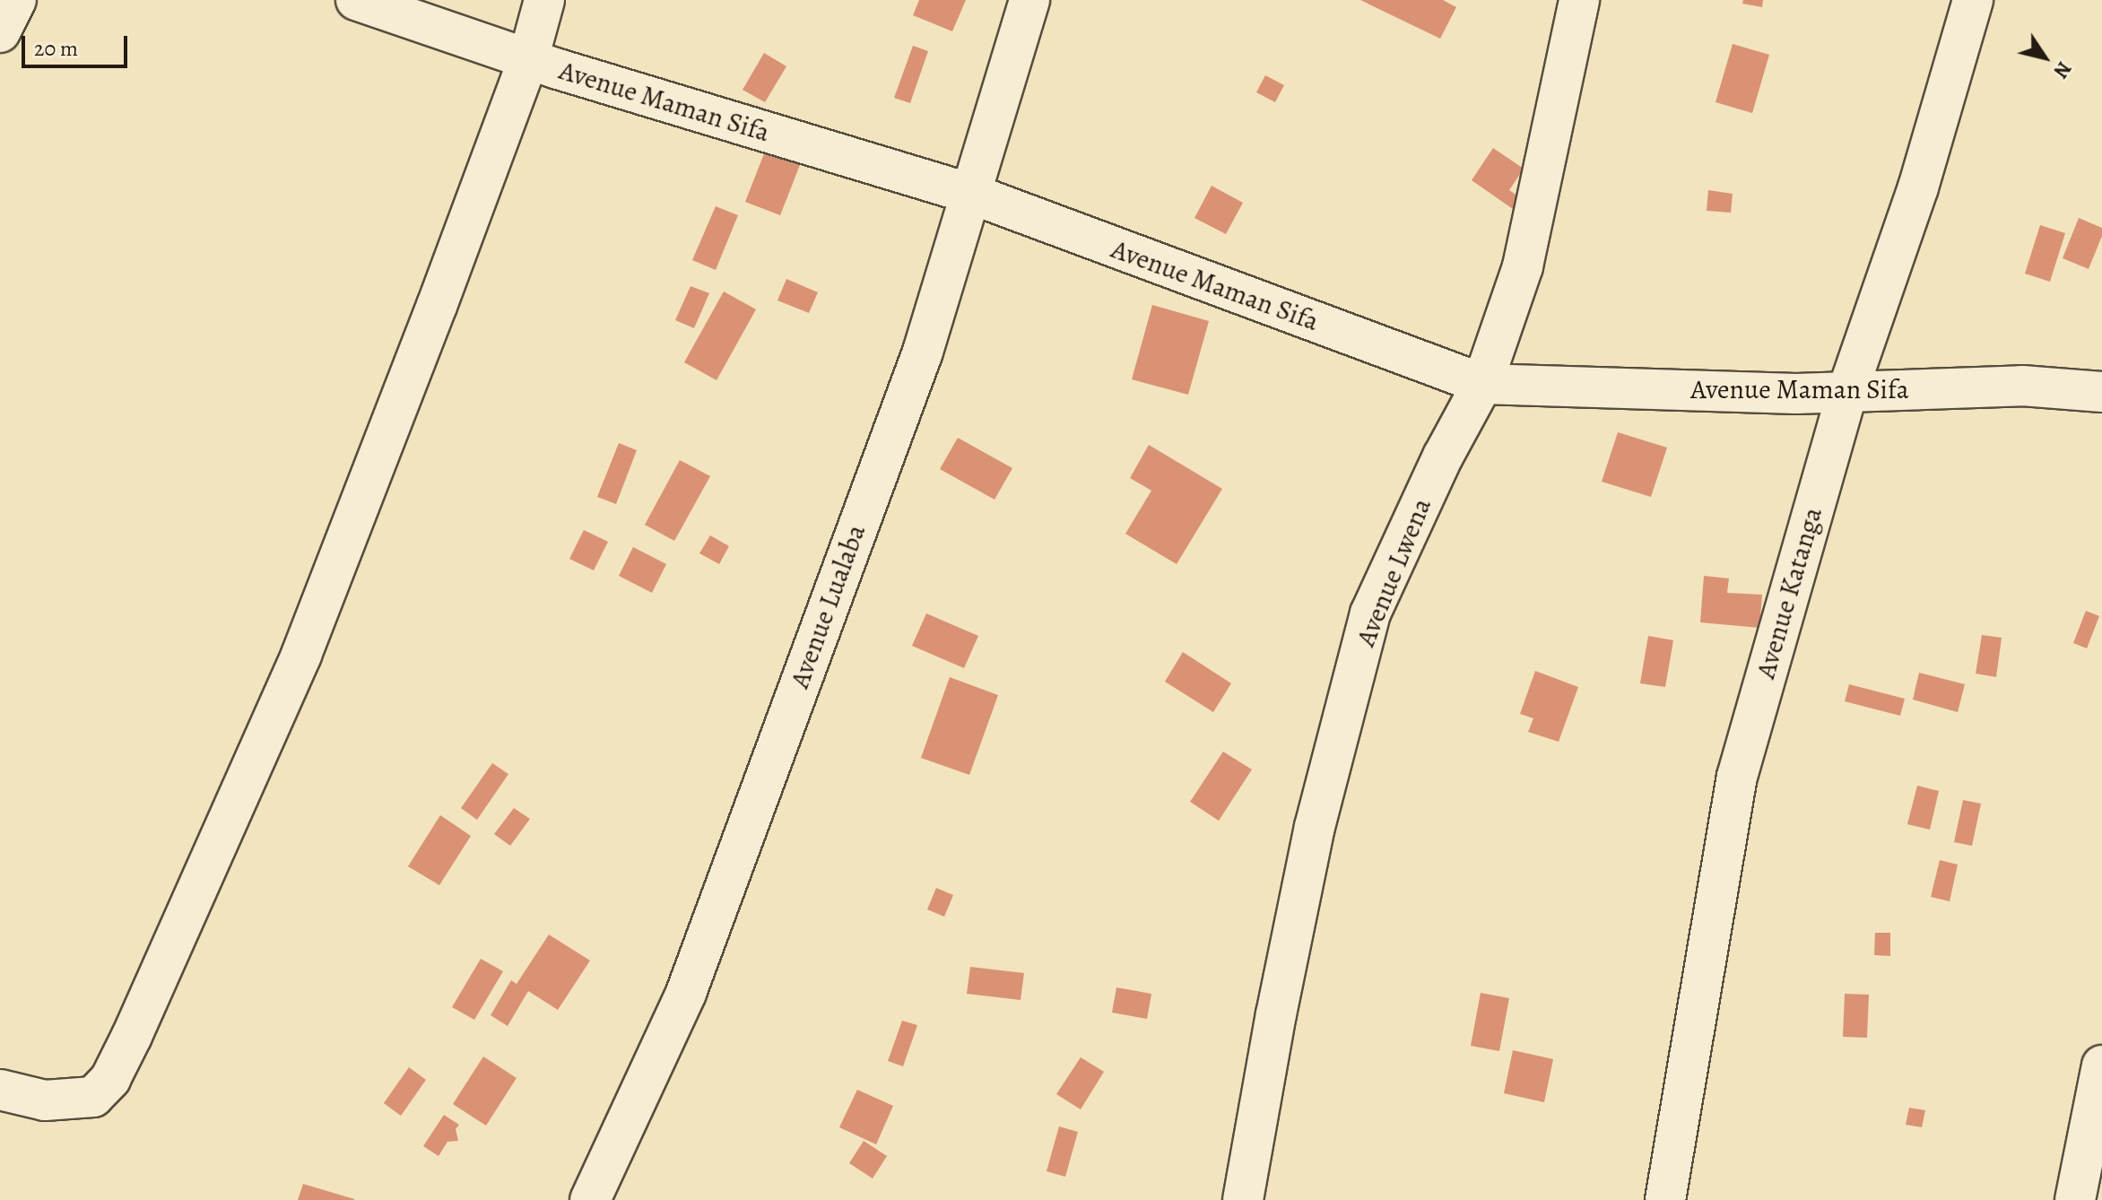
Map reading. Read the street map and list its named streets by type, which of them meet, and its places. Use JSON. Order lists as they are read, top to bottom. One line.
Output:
{"streets":{"street":["Avenue Maman Sifa","Avenue Lwena","Avenue Katanga","Avenue Lualaba"]},"crossings":[["Avenue Maman Sifa","Avenue Lwena"],["Avenue Maman Sifa","Avenue Katanga"],["Avenue Maman Sifa","Avenue Lualaba"]],"scale_bar":"20 m","north":"bottom right"}
